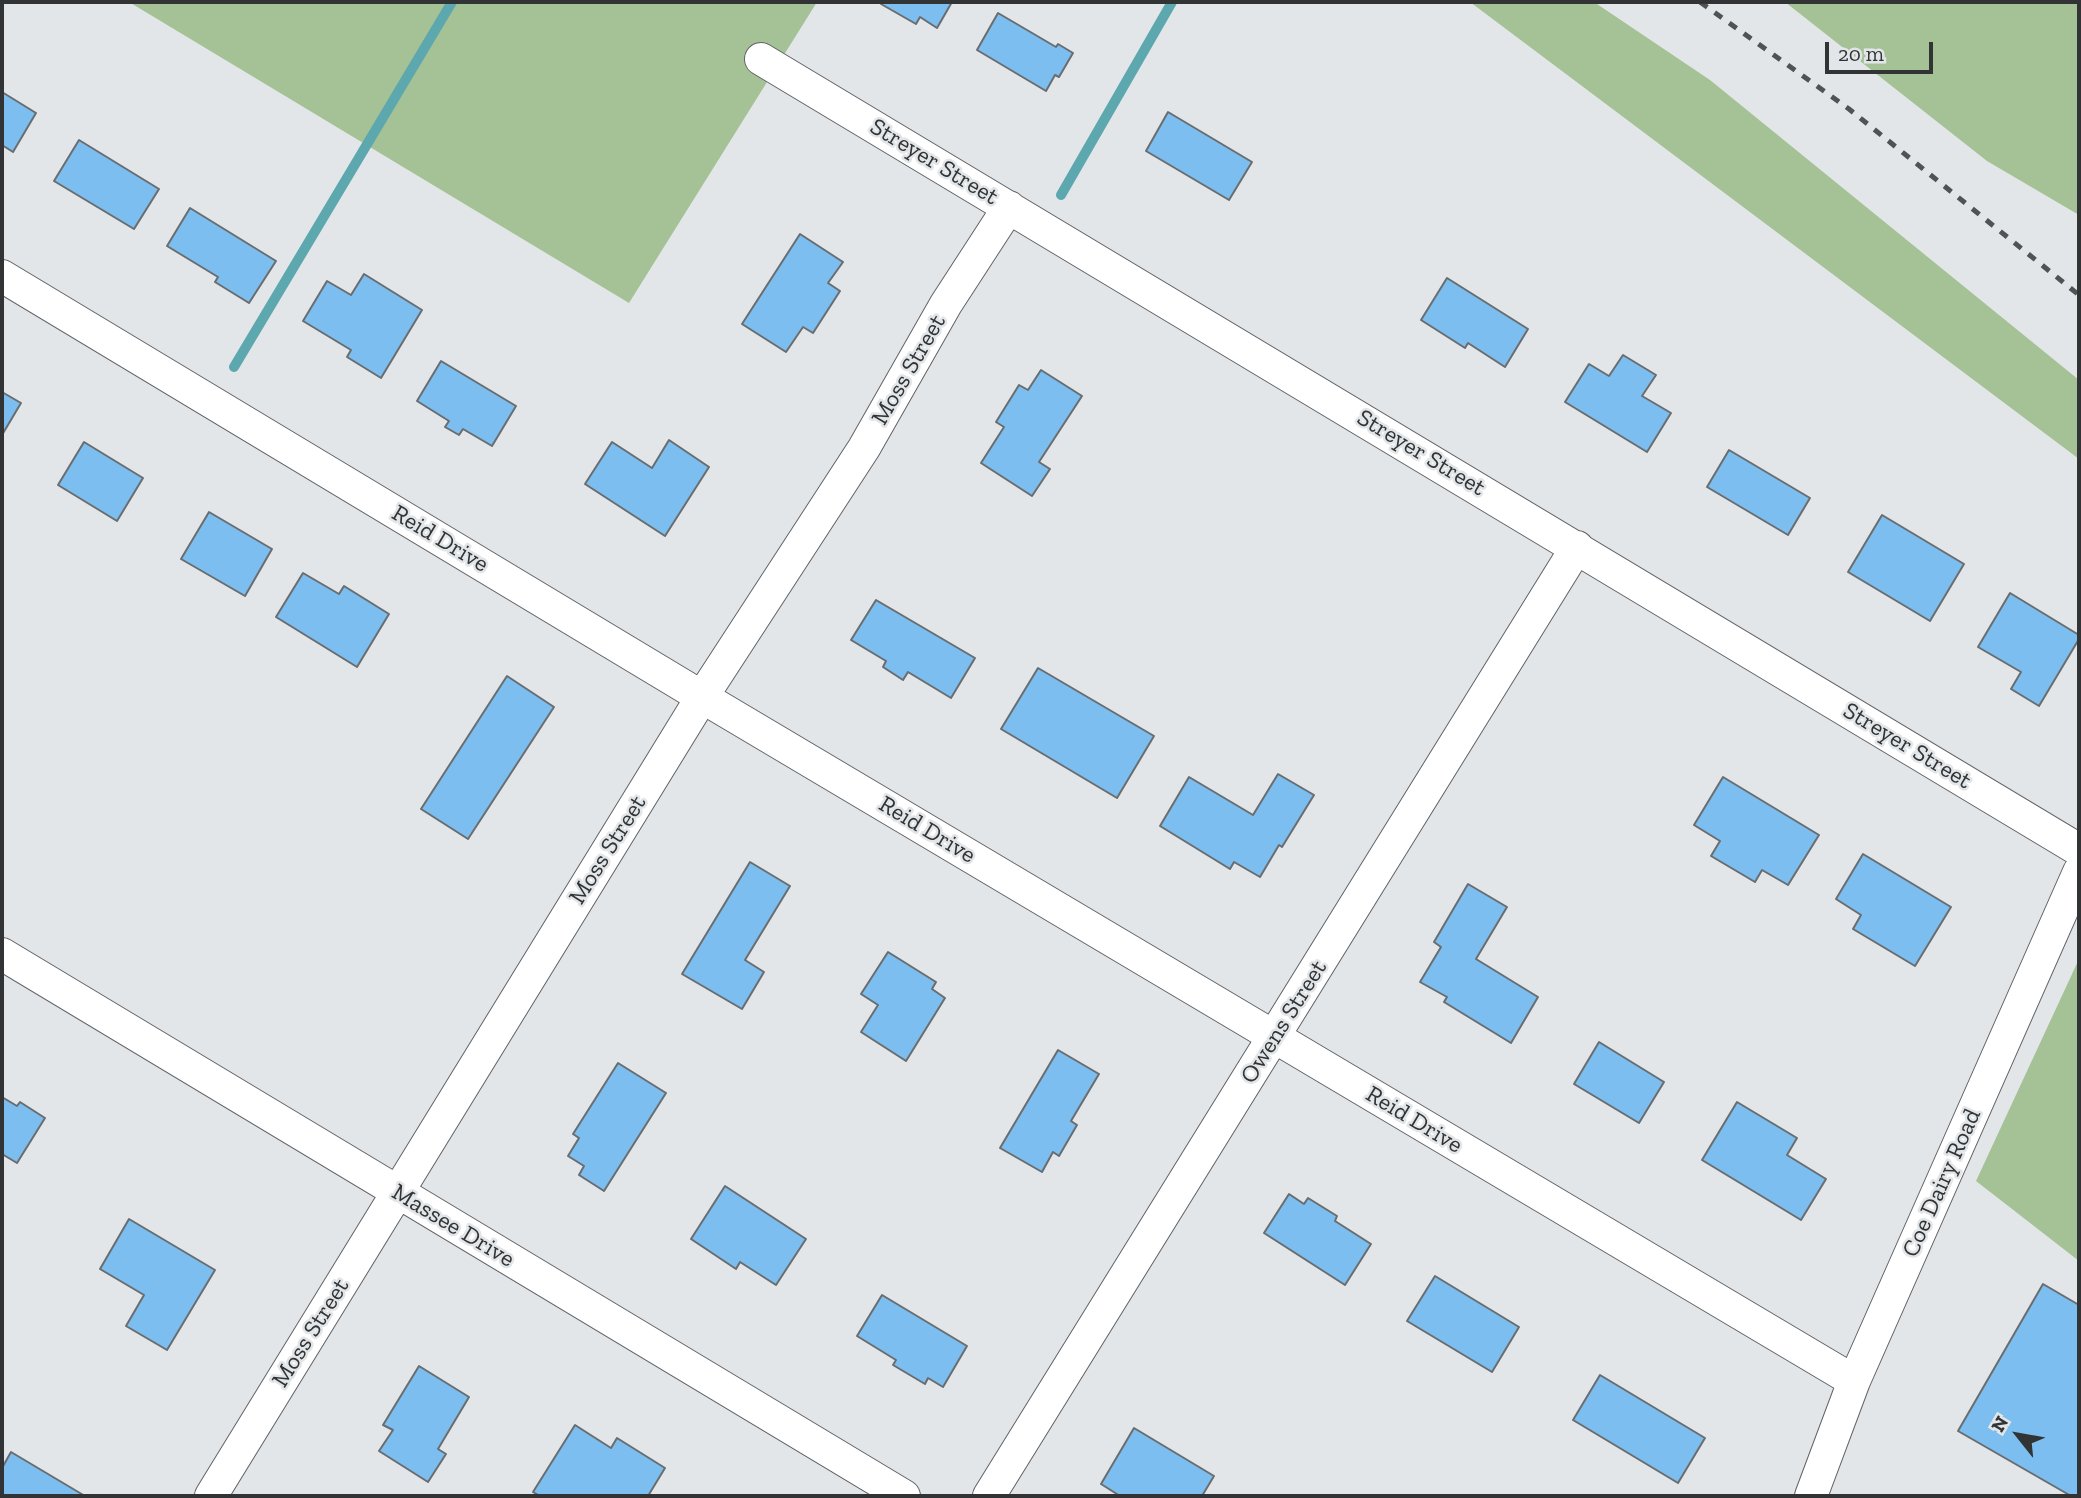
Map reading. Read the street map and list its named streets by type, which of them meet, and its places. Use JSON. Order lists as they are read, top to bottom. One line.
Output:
{"streets":{"street":["Streyer Street","Moss Street","Reid Drive","Owens Street","Coe Dairy Road","Massee Drive"]},"crossings":[["Streyer Street","Moss Street"],["Streyer Street","Owens Street"],["Moss Street","Reid Drive"],["Moss Street","Massee Drive"],["Reid Drive","Owens Street"],["Reid Drive","Coe Dairy Road"]],"scale_bar":"20 m","north":"top left"}
